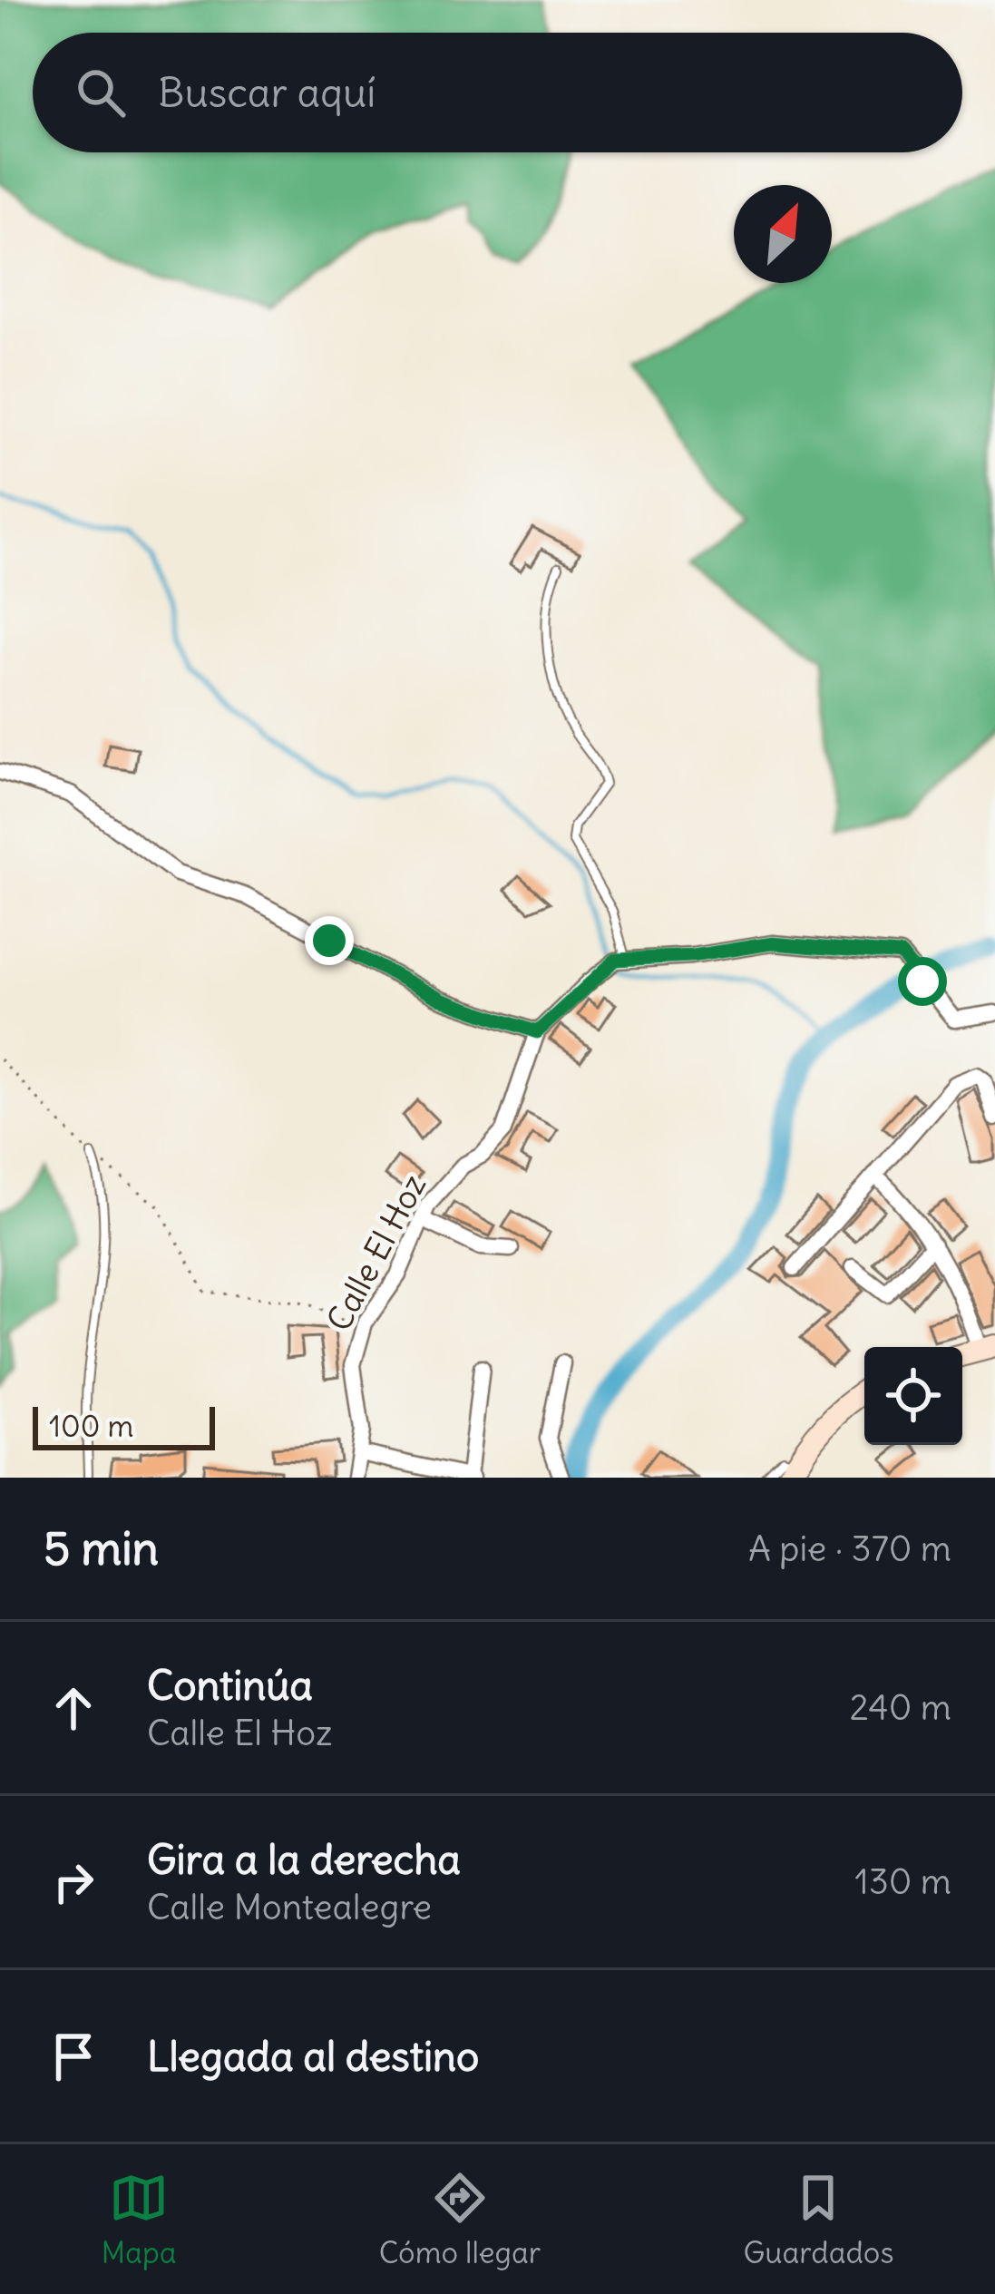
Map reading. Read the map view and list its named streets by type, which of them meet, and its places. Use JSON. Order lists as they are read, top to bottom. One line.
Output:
{"streets":{"street":["Calle El Hoz"]},"scale_bar":"100 m","north":"top right","page":{"search":"Buscar aquí","scale":"100 m","heading":["5 min","A pie · 370 m"],"list":[["Continúa","Calle El Hoz","240 m"],["Gira a la derecha","Calle Montealegre","130 m"],"Llegada al destino"],"nav":["Mapa","Cómo llegar","Guardados"]}}
